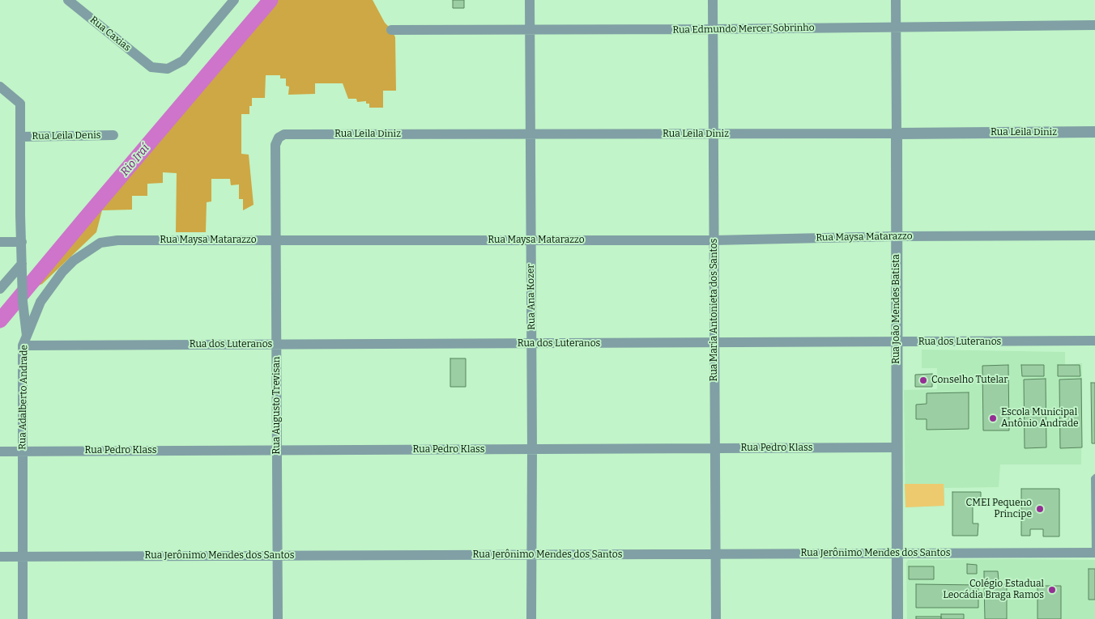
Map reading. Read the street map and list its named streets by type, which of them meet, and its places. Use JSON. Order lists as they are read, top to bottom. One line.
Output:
{"streets":{"street":["Rua Edmundo Mercer Sobrinho","Rua Caxias","Rua Leila Diniz","Rua Leila Denis","Rua Maysa Matarazzo","Rua Ana Kozer","Rua João Mendes Batista","Rua Maria Antonieta dos Santos","Rua dos Luteranos","Rua Adalberto Andrade","Rua Augusto Trevisan","Rua Pedro Klass","Rua Jerônimo Mendes dos Santos"]},"crossings":[["Rua Edmundo Mercer Sobrinho","Rua Ana Kozer"],["Rua Edmundo Mercer Sobrinho","Rua João Mendes Batista"],["Rua Edmundo Mercer Sobrinho","Rua Maria Antonieta dos Santos"],["Rua Leila Diniz","Rua Ana Kozer"],["Rua Leila Diniz","Rua João Mendes Batista"],["Rua Leila Diniz","Rua Maria Antonieta dos Santos"],["Rua Leila Diniz","Rua Augusto Trevisan"],["Rua Leila Denis","Rua Adalberto Andrade"],["Rua Maysa Matarazzo","Rua Ana Kozer"],["Rua Maysa Matarazzo","Rua João Mendes Batista"],["Rua Maysa Matarazzo","Rua Maria Antonieta dos Santos"],["Rua Maysa Matarazzo","Rua dos Luteranos"],["Rua Maysa Matarazzo","Rua Adalberto Andrade"],["Rua Maysa Matarazzo","Rua Augusto Trevisan"],["Rua Ana Kozer","Rua dos Luteranos"],["Rua Ana Kozer","Rua Pedro Klass"],["Rua Ana Kozer","Rua Jerônimo Mendes dos Santos"],["Rua João Mendes Batista","Rua dos Luteranos"],["Rua João Mendes Batista","Rua Pedro Klass"],["Rua João Mendes Batista","Rua Jerônimo Mendes dos Santos"],["Rua Maria Antonieta dos Santos","Rua dos Luteranos"],["Rua Maria Antonieta dos Santos","Rua Pedro Klass"],["Rua Maria Antonieta dos Santos","Rua Jerônimo Mendes dos Santos"],["Rua dos Luteranos","Rua Adalberto Andrade"],["Rua dos Luteranos","Rua Augusto Trevisan"],["Rua Adalberto Andrade","Rua Pedro Klass"],["Rua Adalberto Andrade","Rua Jerônimo Mendes dos Santos"],["Rua Augusto Trevisan","Rua Pedro Klass"],["Rua Augusto Trevisan","Rua Jerônimo Mendes dos Santos"]],"water":["Rio Iraí"],"places":["Conselho Tutelar","Escola Municipal Antônio Andrade","CMEI Pequeno Principe","Colégio Estadual Leocádia Braga Ramos"]}
